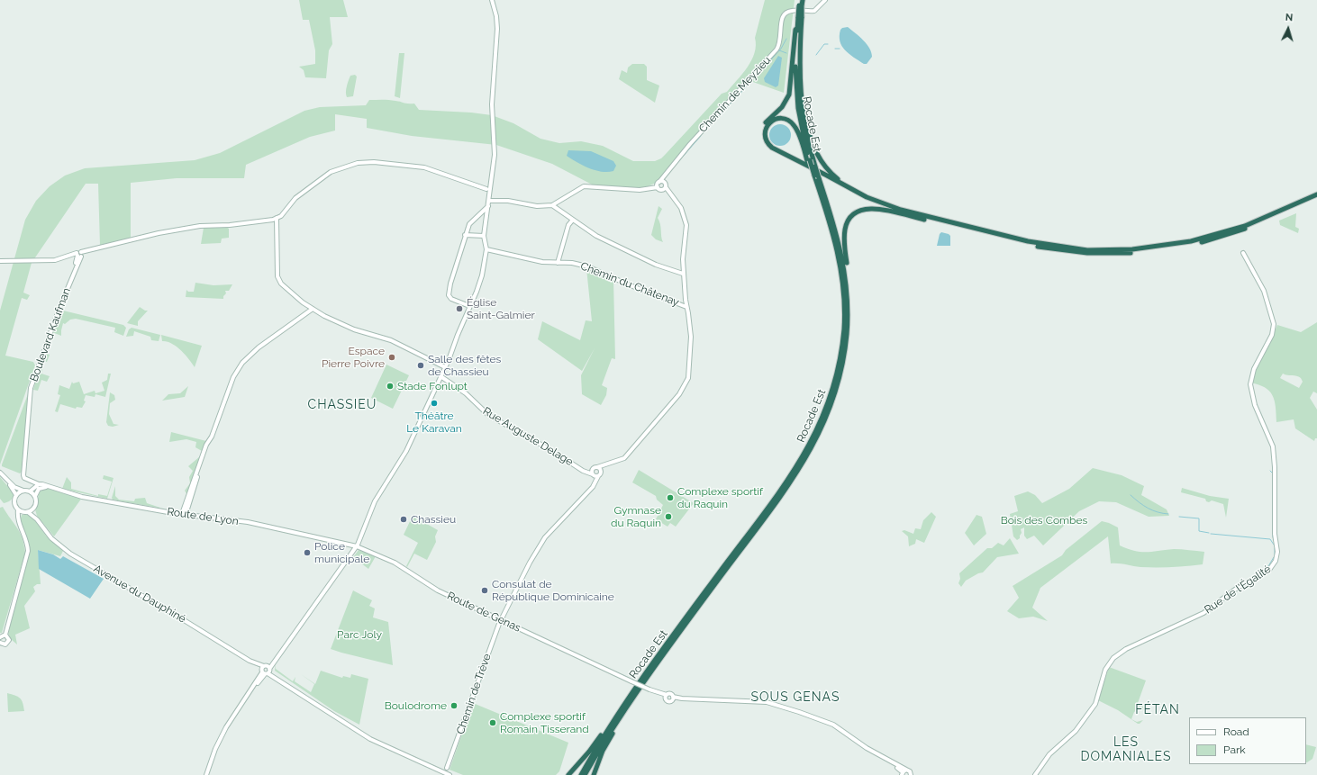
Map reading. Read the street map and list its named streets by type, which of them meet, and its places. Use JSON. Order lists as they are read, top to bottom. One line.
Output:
{"streets":{"highway":["Rocade Est"],"street":["Chemin de Meyzieu","Chemin du Châtenay","Boulevard Kaufman","Rue Auguste Delage","Route de Lyon","Rue de l'Égalité","Avenue du Dauphiné","Route de Genas","Chemin de Trève"]},"crossings":[["Chemin de Meyzieu","Rue Auguste Delage"],["Chemin du Châtenay","Rue Auguste Delage"],["Boulevard Kaufman","Route de Lyon"],["Rue Auguste Delage","Chemin de Trève"],["Route de Lyon","Avenue du Dauphiné"],["Route de Lyon","Route de Genas"],["Route de Genas","Chemin de Trève"]],"districts":["CHASSIEU","SOUS GENAS","FÉTAN","LES DOMANIALES"],"parks":["Bois des Combes","Parc Joly"],"places":["Église Saint-Galmier","Espace Pierre Poivre","Salle des fêtes de Chassieu","Stade Fonlupt","Théâtre Le Karavan","Complexe sportif du Raquin","Gymnase du Raquin","Chassieu","Police municipale","Consulat de République Dominicaine","Boulodrome","Complexe sportif Romain Tisserand"],"legend":["Road","Park"],"north":"top"}
